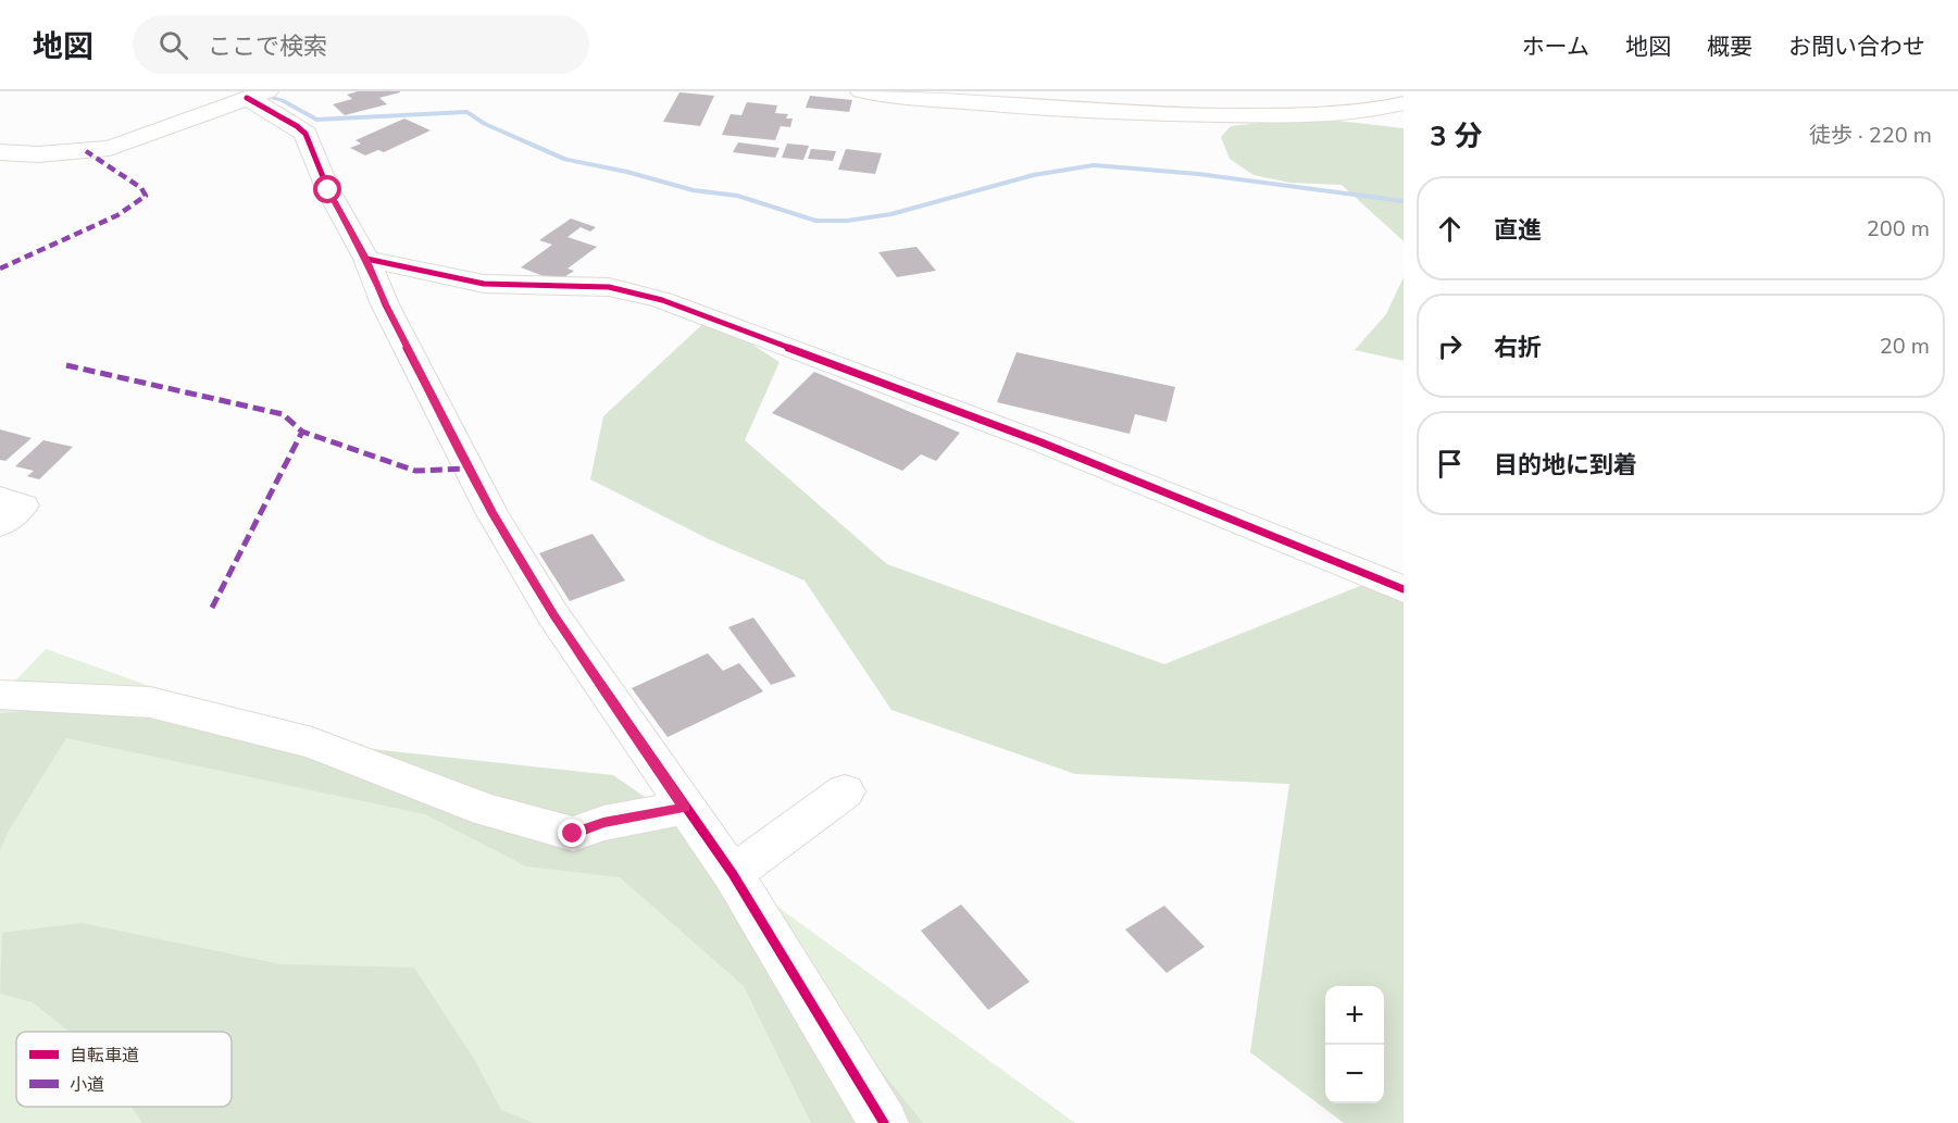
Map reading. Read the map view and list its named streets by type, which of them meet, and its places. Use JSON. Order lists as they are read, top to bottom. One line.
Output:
{"legend":["自転車道","小道"],"page":{"header":"地図","search":"ここで検索","nav":["ホーム","地図","概要","お問い合わせ"],"heading":["3 分","徒歩 · 220 m"],"list":[["直進","200 m"],["右折","20 m"],"目的地に到着"],"map_buttons":["+","−"]}}
